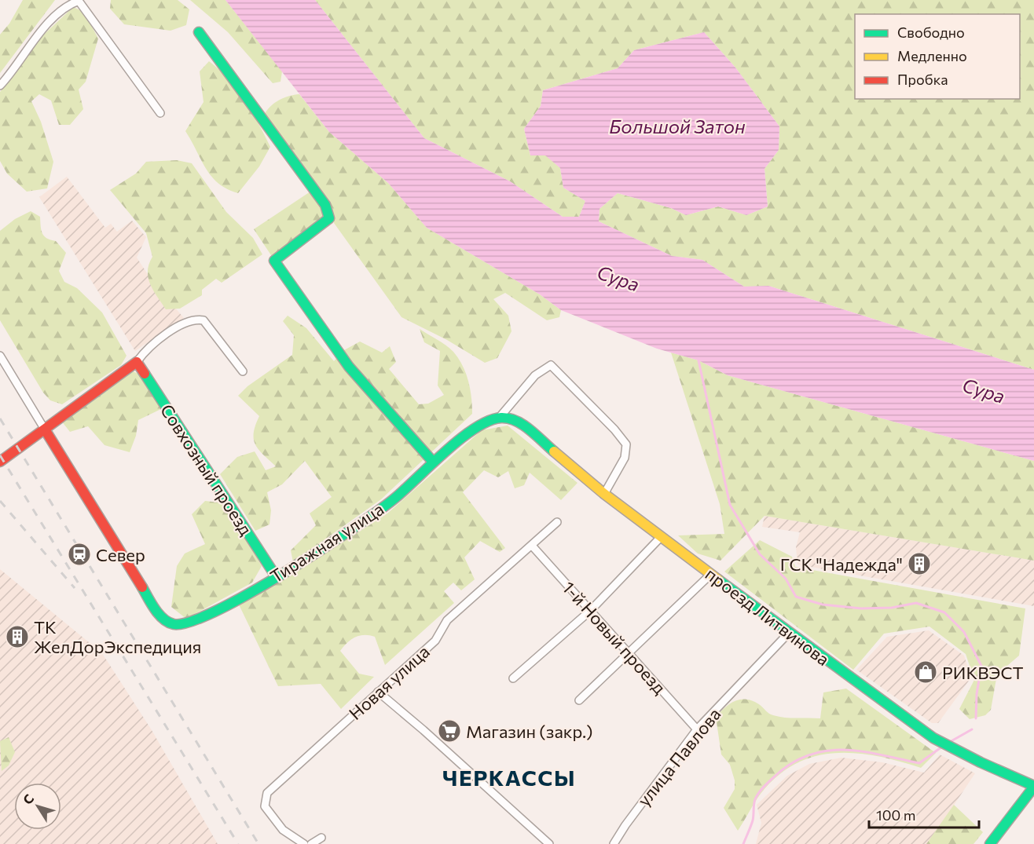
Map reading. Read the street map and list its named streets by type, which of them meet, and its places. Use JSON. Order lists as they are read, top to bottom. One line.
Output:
{"streets":{"main road":["Совхозный проезд","Тиражная улица","проезд Литвинова"],"street":["1-й Новый проезд","Новая улица","улица Павлова"]},"crossings":[["Совхозный проезд","Тиражная улица"],["Тиражная улица","проезд Литвинова"],["проезд Литвинова","улица Павлова"],["1-й Новый проезд","Новая улица"],["1-й Новый проезд","улица Павлова"]],"districts":["ЧЕРКАССЫ"],"water":["Большой Затон","Сура"],"places":{"station":["Север"],"building":["ГСК \"Надежда\"","ТК ЖелДорЭкспедиция"],"shop":["РИКВЭСТ"],"supermarket":["Магазин (закр.)"]},"legend":["Свободно","Медленно","Пробка"],"scale_bar":"100 m","north":"top left"}
